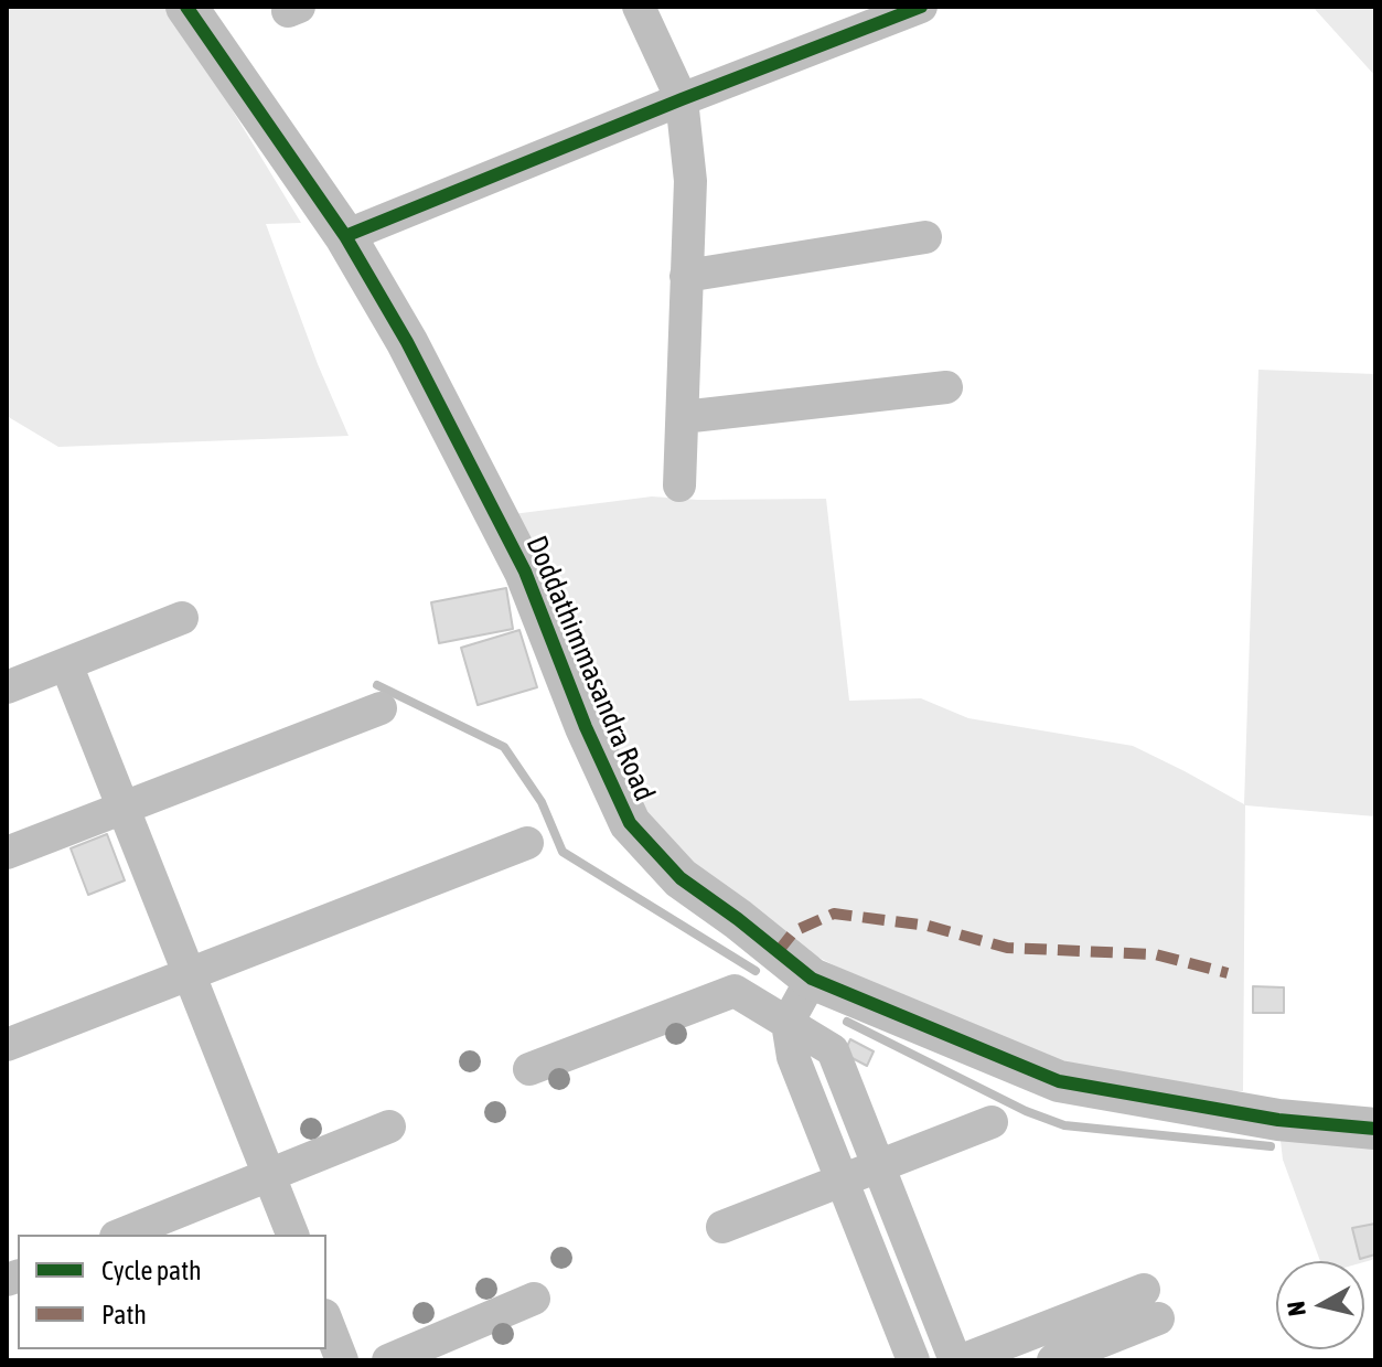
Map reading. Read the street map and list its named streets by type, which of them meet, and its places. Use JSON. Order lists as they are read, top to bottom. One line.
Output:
{"streets":{"street":["Doddathimmasandra Road"]},"legend":["Cycle path","Path"],"north":"left"}
